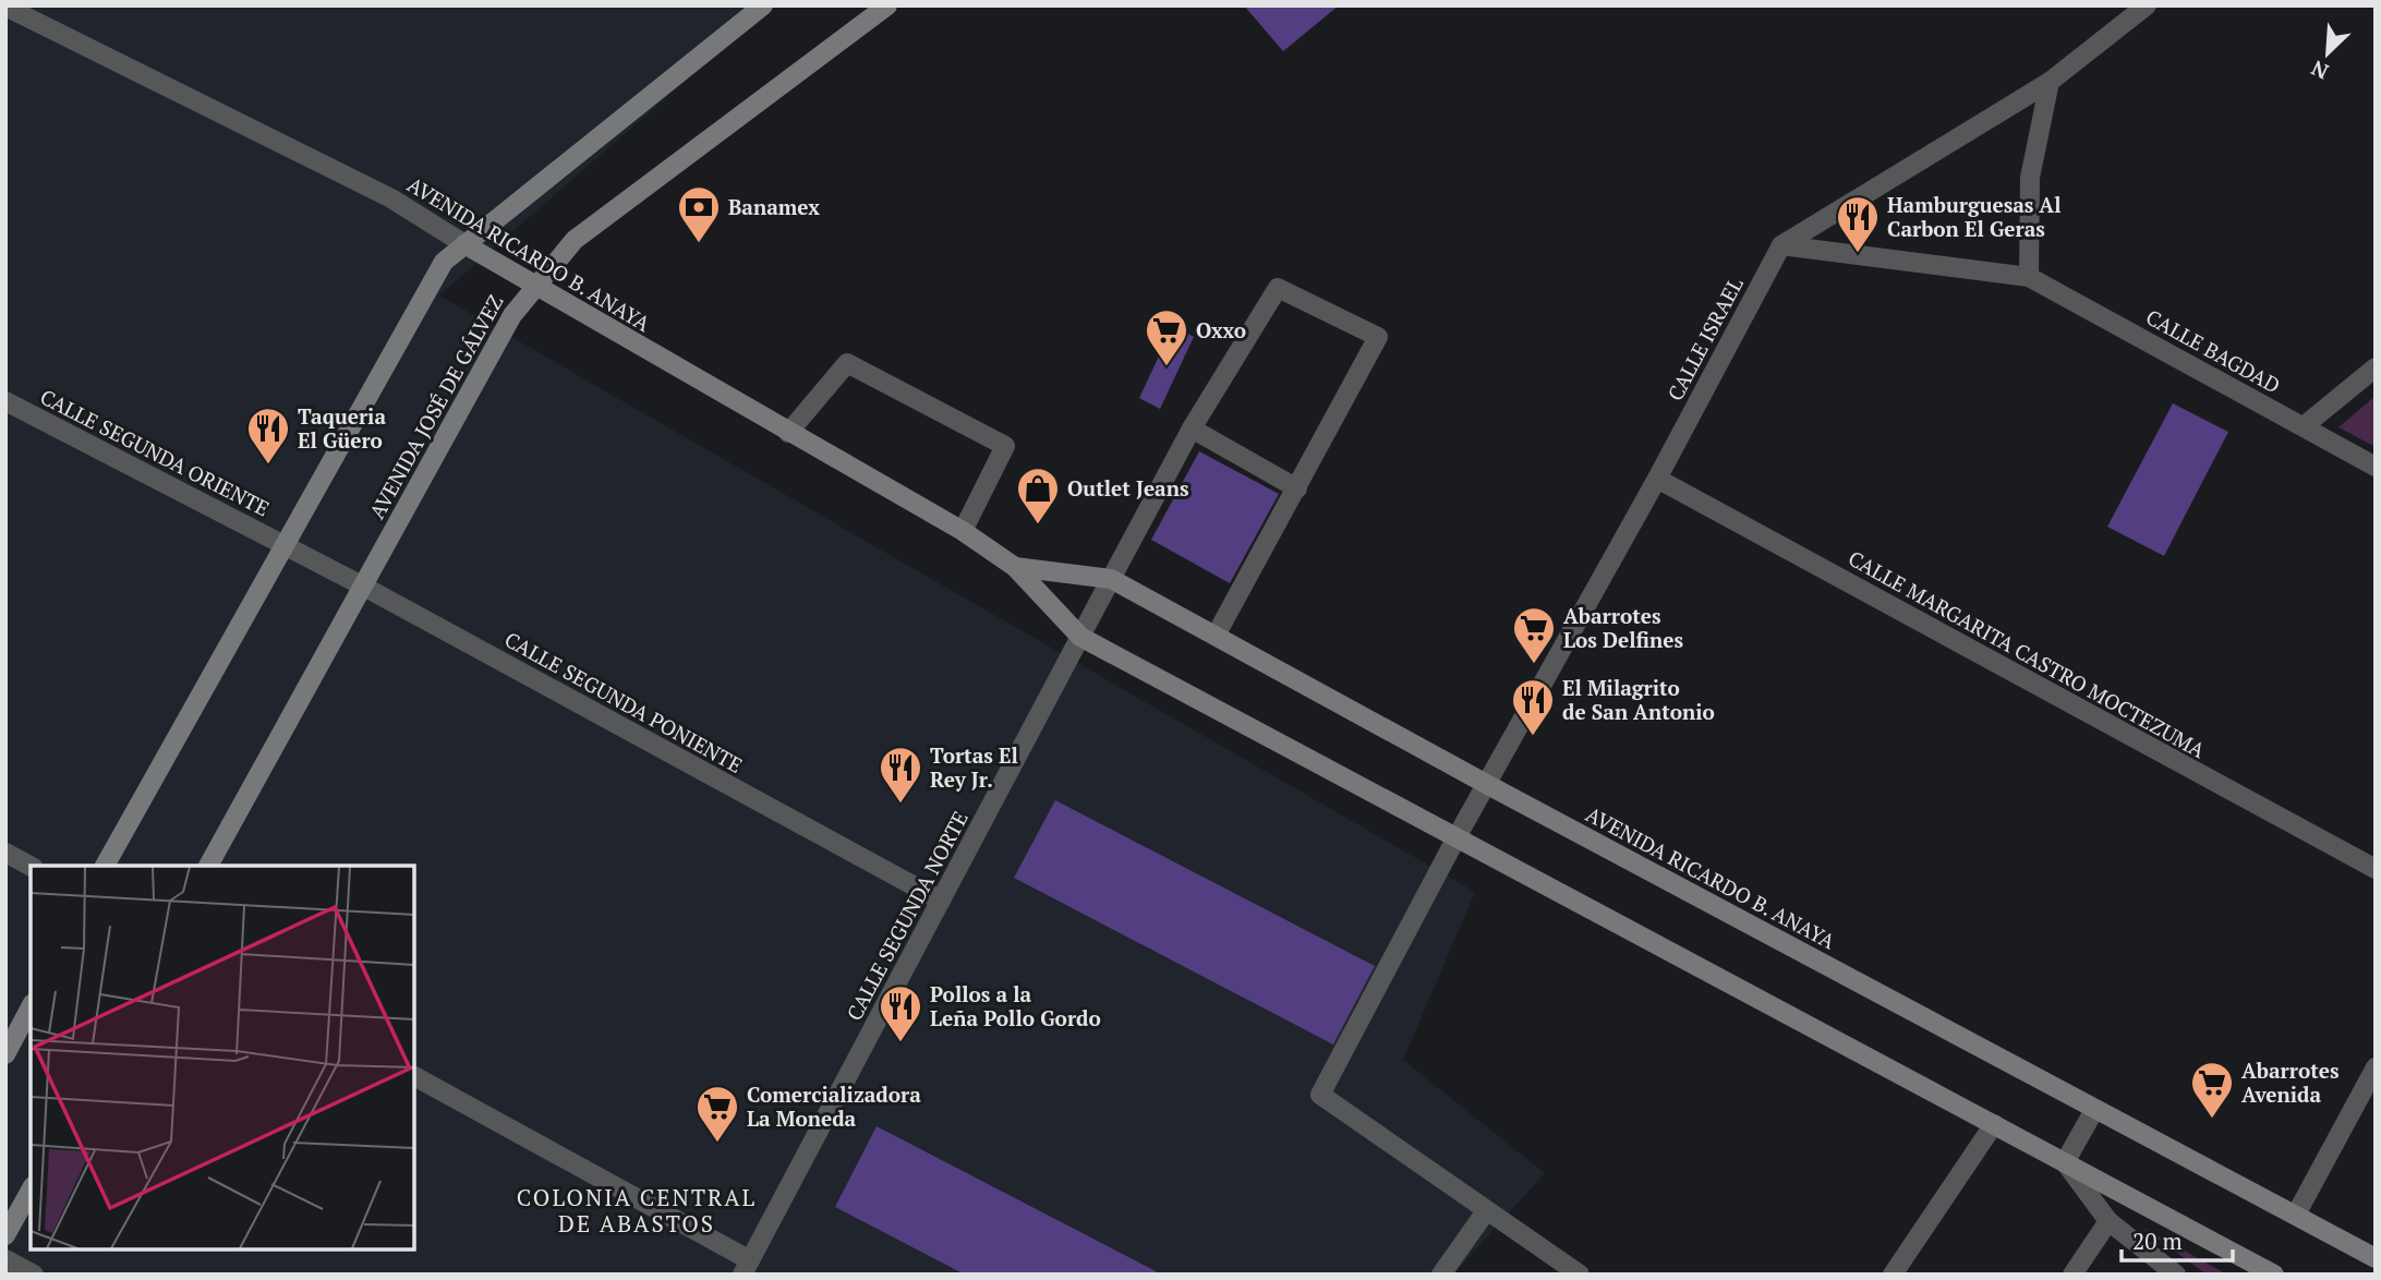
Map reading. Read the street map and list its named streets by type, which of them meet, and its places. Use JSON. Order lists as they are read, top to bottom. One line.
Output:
{"streets":{"main road":["AVENIDA RICARDO B. ANAYA","AVENIDA JOSÉ DE GÁLVEZ"],"street":["CALLE ISRAEL","CALLE BAGDAD","CALLE SEGUNDA ORIENTE","CALLE MARGARITA CASTRO MOCTEZUMA","CALLE SEGUNDA PONIENTE","CALLE SEGUNDA NORTE"]},"crossings":[["AVENIDA RICARDO B. ANAYA","CALLE ISRAEL"],["AVENIDA RICARDO B. ANAYA","AVENIDA JOSÉ DE GÁLVEZ"],["AVENIDA RICARDO B. ANAYA","CALLE SEGUNDA NORTE"],["CALLE ISRAEL","CALLE BAGDAD"],["CALLE ISRAEL","CALLE MARGARITA CASTRO MOCTEZUMA"],["AVENIDA JOSÉ DE GÁLVEZ","CALLE SEGUNDA PONIENTE"],["CALLE SEGUNDA ORIENTE","CALLE SEGUNDA PONIENTE"],["CALLE SEGUNDA PONIENTE","CALLE SEGUNDA NORTE"]],"districts":["COLONIA CENTRAL DE ABASTOS"],"places":{"bank":["Banamex"],"restaurant":["Hamburguesas Al Carbon El Geras","Taqueria El Güero","El Milagrito de San Antonio","Tortas El Rey Jr.","Pollos a la Leña Pollo Gordo"],"supermarket":["Oxxo","Abarrotes Los Delfines","Abarrotes Avenida","Comercializadora La Moneda"],"shop":["Outlet Jeans"]},"scale_bar":"20 m","north":"bottom left"}
